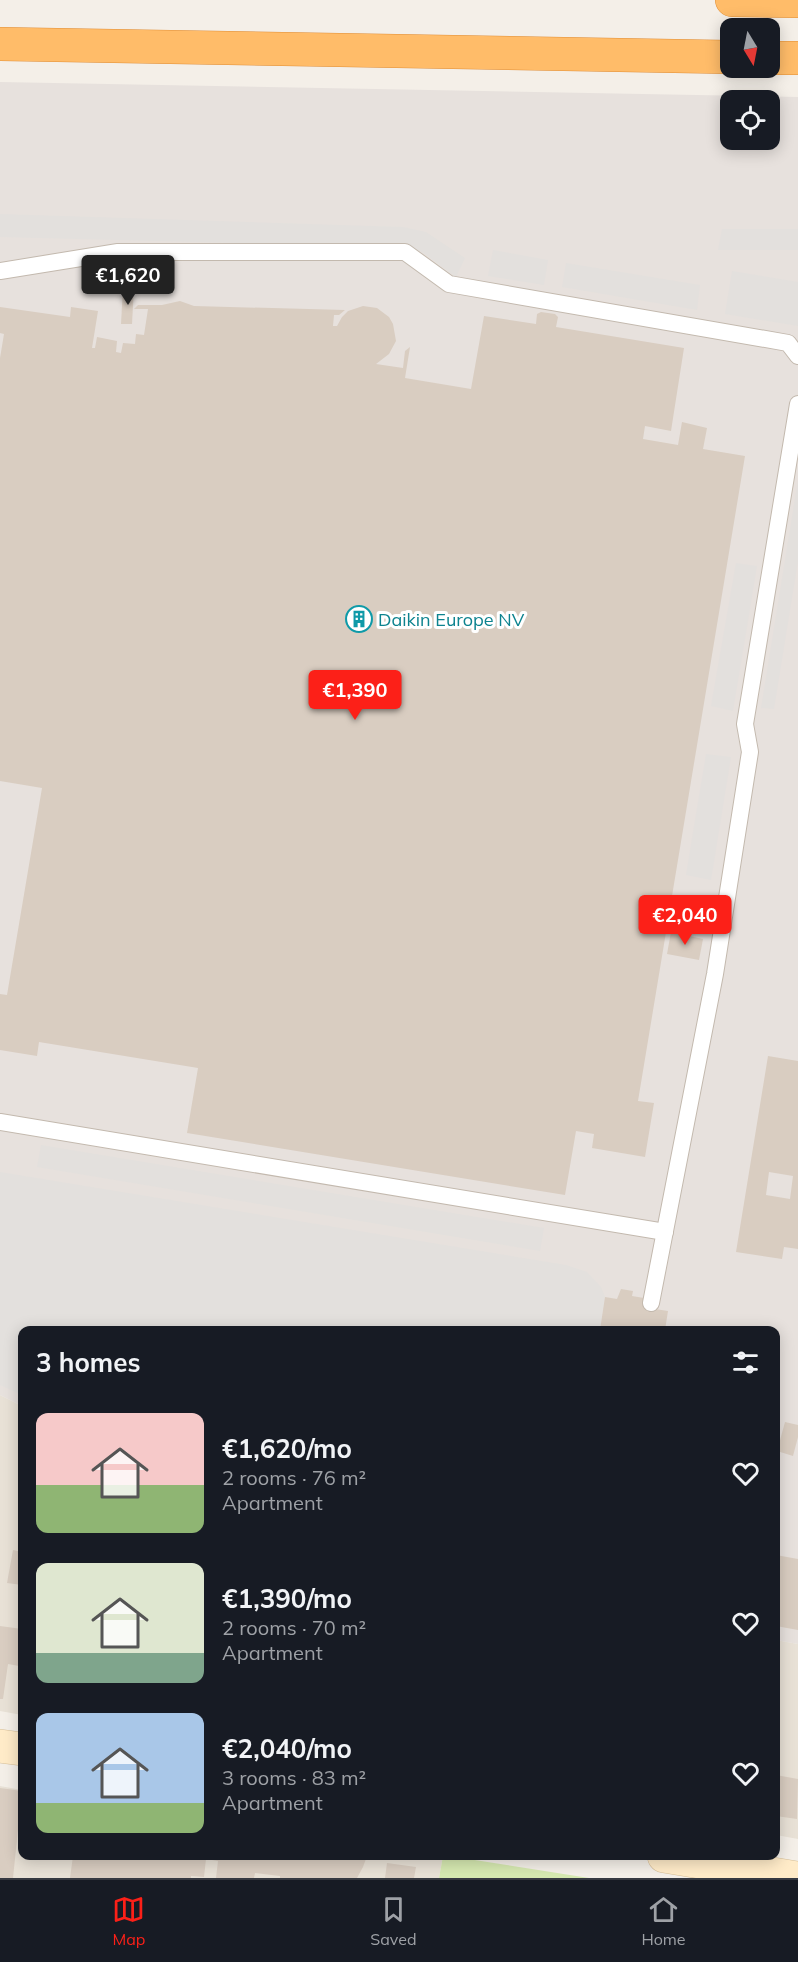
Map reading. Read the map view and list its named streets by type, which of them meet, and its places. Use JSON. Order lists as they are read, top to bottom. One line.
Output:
{"places":{"building":["Daikin Europe NV"]},"north":"bottom","page":{"price":["€1,620","€1,390","€2,040"],"heading":"3 homes","list":[{"name":"€1,620/mo","note":"2 rooms · 76 m² · Apartment"},{"name":"€1,390/mo","note":"2 rooms · 70 m² · Apartment"},{"name":"€2,040/mo","note":"3 rooms · 83 m² · Apartment"}],"tabs":["Map","Saved","Home"]}}
